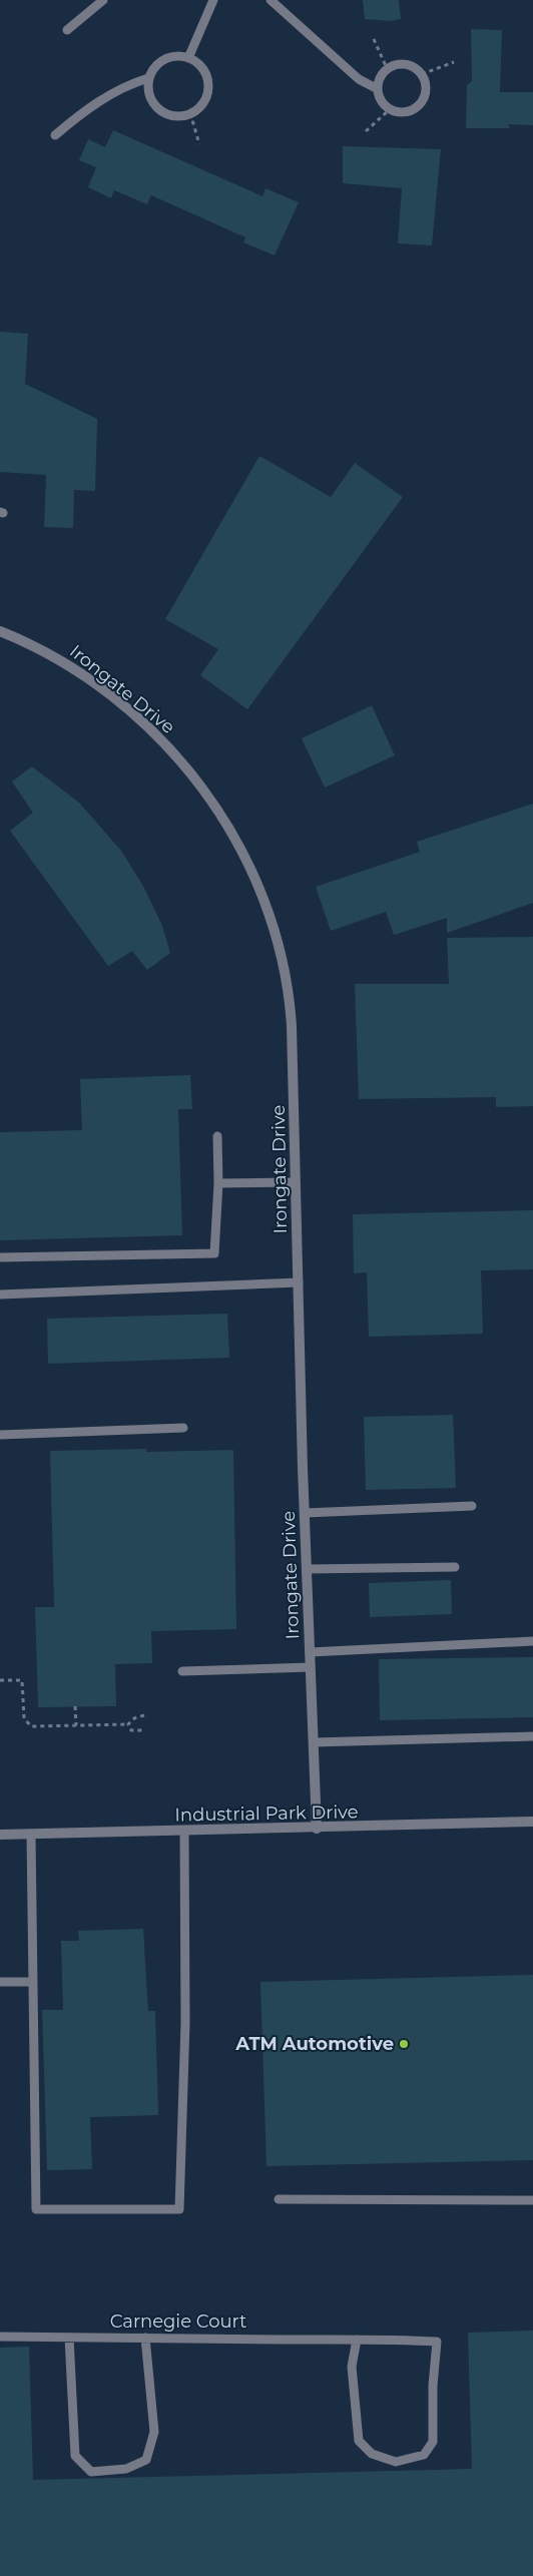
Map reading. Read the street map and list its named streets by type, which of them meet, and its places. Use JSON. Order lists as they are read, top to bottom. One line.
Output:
{"streets":{"street":["Irongate Drive","Industrial Park Drive"],"lane":["Carnegie Court"]},"crossings":[["Irongate Drive","Industrial Park Drive"]],"places":["ATM Automotive"]}
